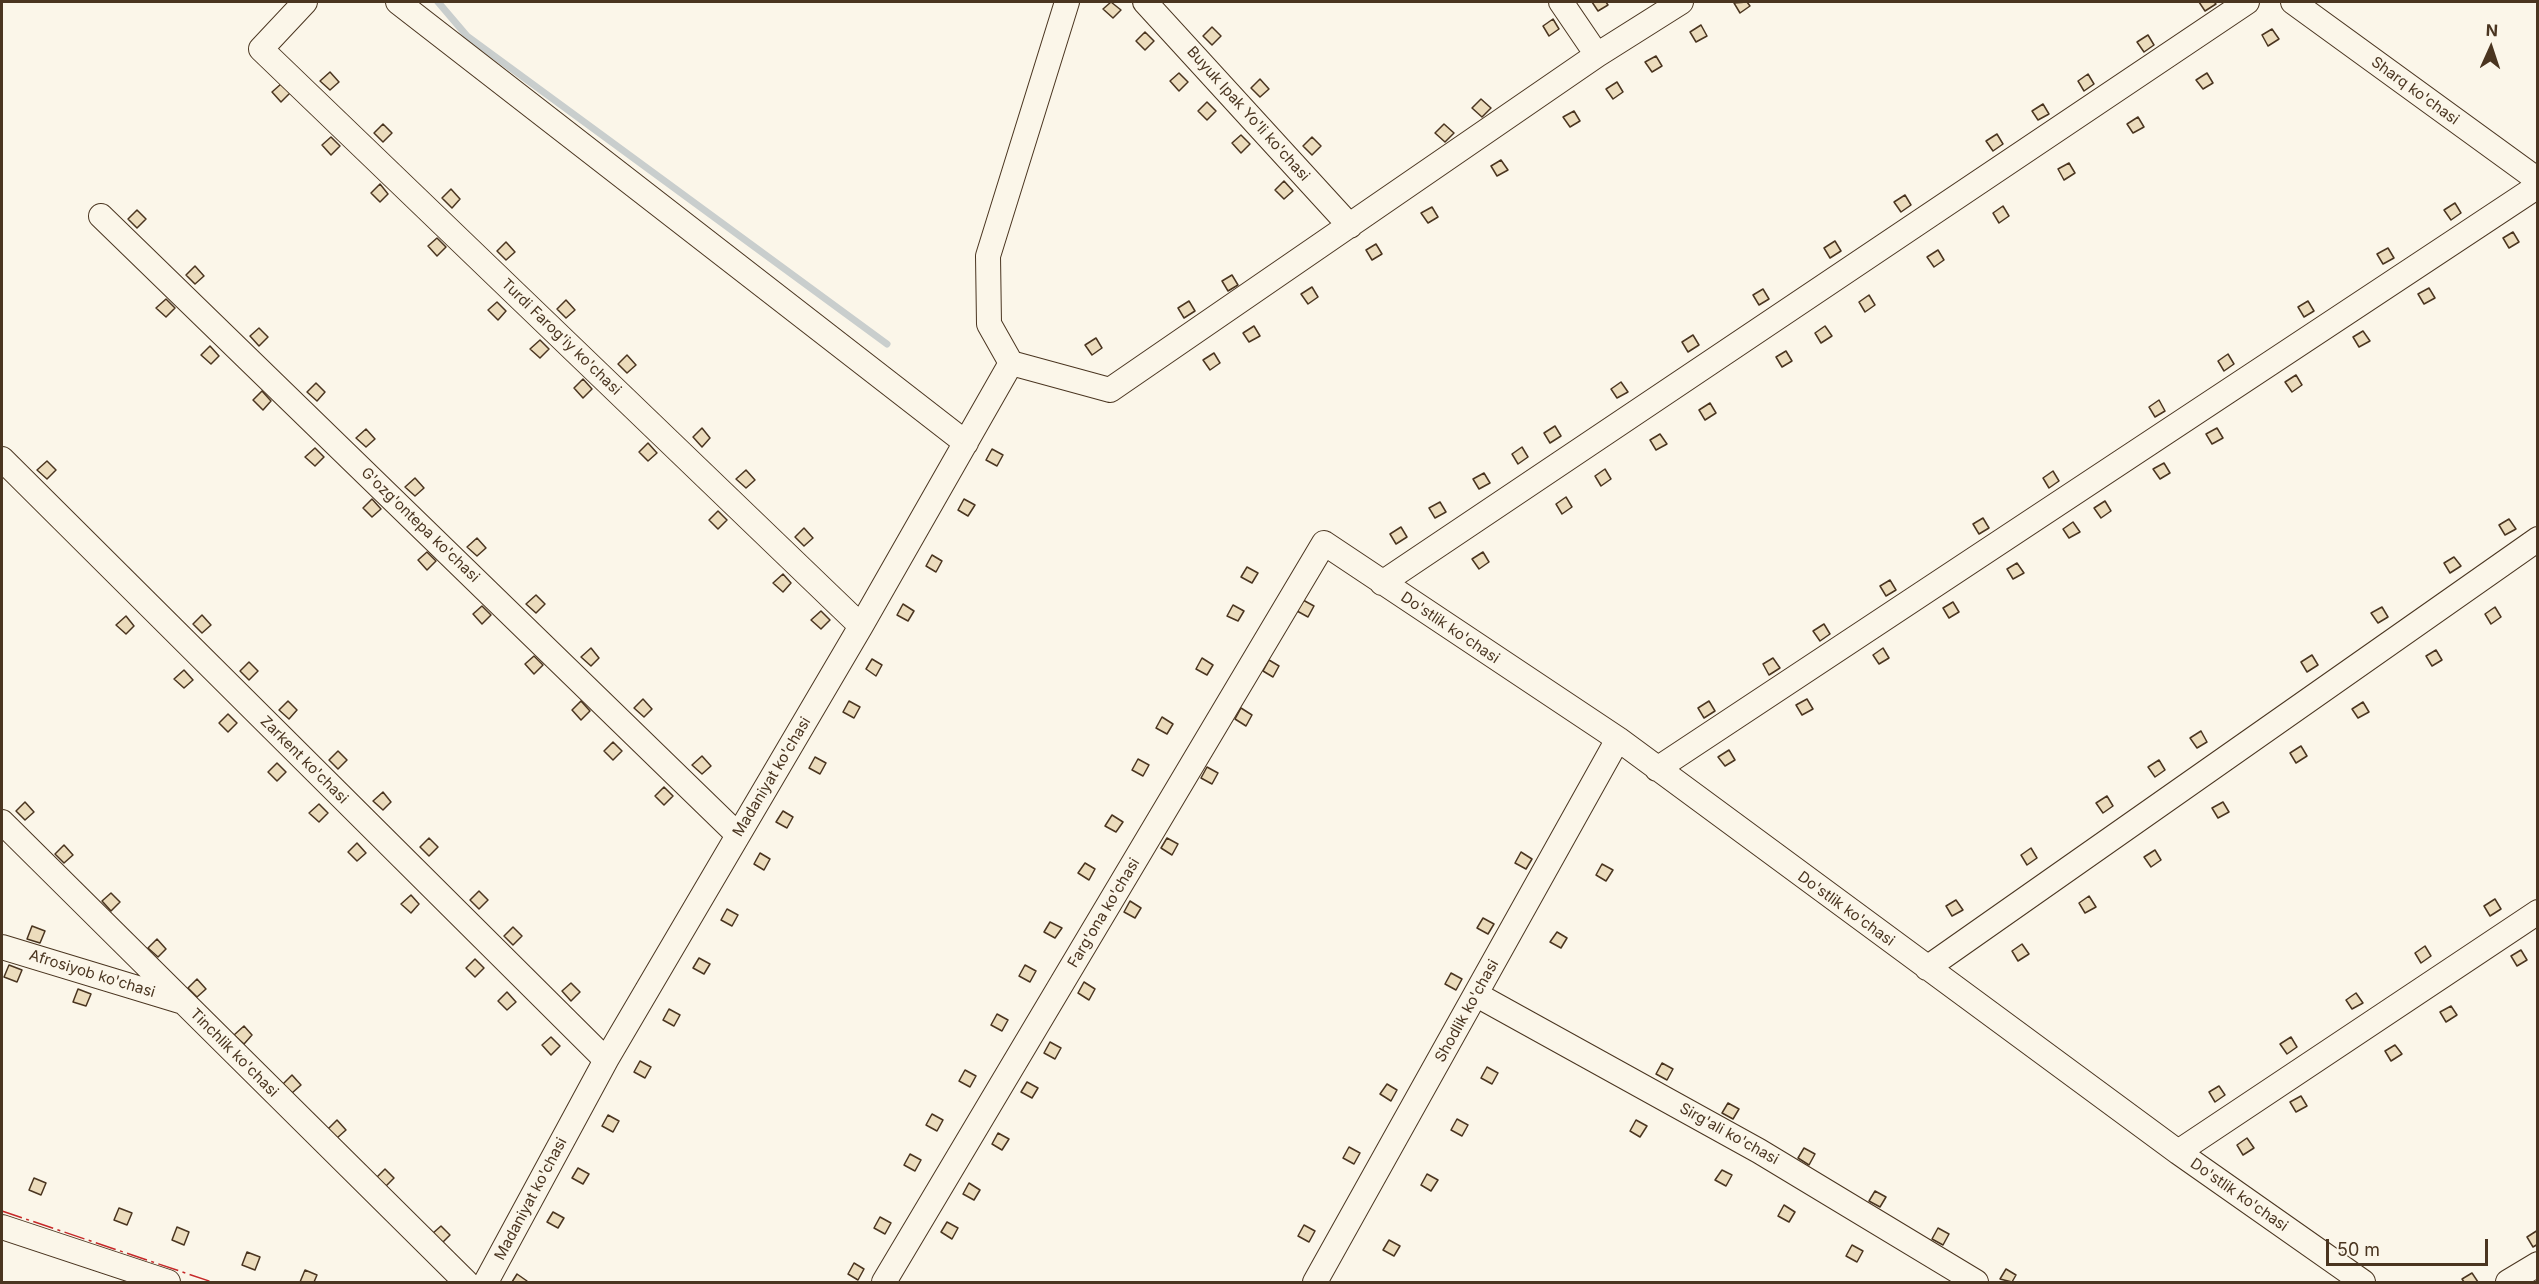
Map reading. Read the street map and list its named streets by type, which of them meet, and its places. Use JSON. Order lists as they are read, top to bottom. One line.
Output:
{"streets":{"street":["Sharq ko'chasi","Buyuk Ipak Yo'li ko'chasi","Turdi Farog'iy ko'chasi","G'ozg'ontepa ko'chasi","Do'stlik ko'chasi","Zarkent ko'chasi","Madaniyat ko'chasi","Farg'ona ko'chasi","Afrosiyob ko'chasi","Shodlik ko'chasi","Tinchlik ko'chasi","Sirg'ali ko'chasi"]},"crossings":[["Turdi Farog'iy ko'chasi","Madaniyat ko'chasi"],["G'ozg'ontepa ko'chasi","Madaniyat ko'chasi"],["Do'stlik ko'chasi","Farg'ona ko'chasi"],["Do'stlik ko'chasi","Shodlik ko'chasi"],["Zarkent ko'chasi","Madaniyat ko'chasi"],["Afrosiyob ko'chasi","Tinchlik ko'chasi"],["Shodlik ko'chasi","Sirg'ali ko'chasi"]],"scale_bar":"50 m","north":"top"}
